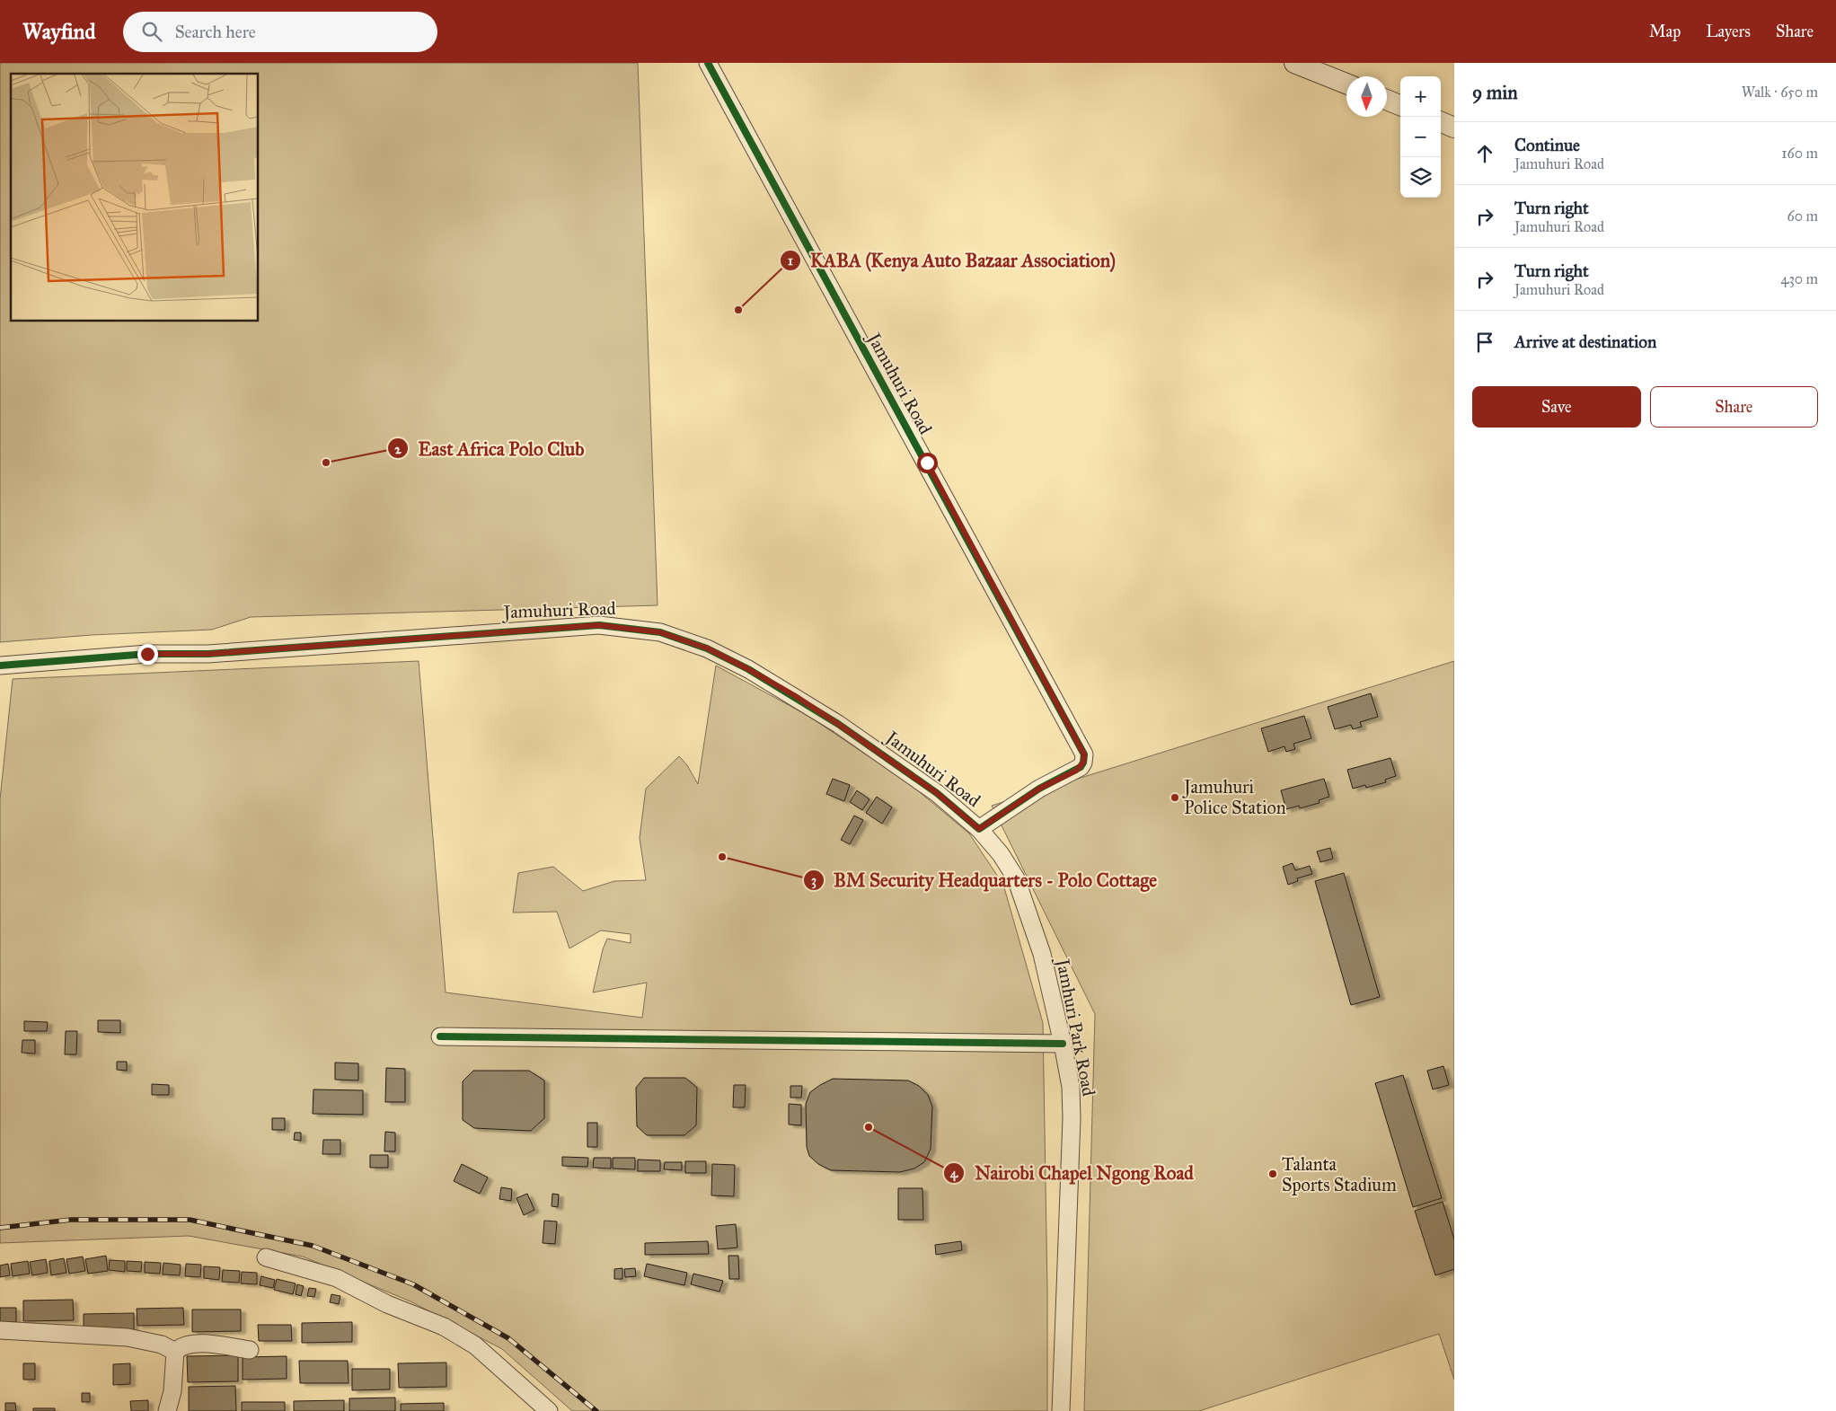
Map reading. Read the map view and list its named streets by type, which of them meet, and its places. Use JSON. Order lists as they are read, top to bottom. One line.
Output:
{"streets":{"street":["Jamuhuri Road","Jamhuri Park Road"]},"crossings":[["Jamuhuri Road","Jamhuri Park Road"]],"places":["KABA (Kenya Auto Bazaar Association)","East Africa Polo Club","Jamuhuri Police Station","BM Security Headquarters - Polo Cottage","Nairobi Chapel Ngong Road","Talanta Sports Stadium"],"north":"bottom","page":{"header":"Wayfind","search":"Search here","nav":["Map","Layers","Share"],"heading":["9 min","Walk · 650 m"],"map_buttons":["+","−"],"list":[["Continue","Jamuhuri Road","160 m"],["Turn right","Jamuhuri Road","60 m"],["Turn right","Jamuhuri Road","430 m"],"Arrive at destination"],"buttons":["Save","Share"]}}
